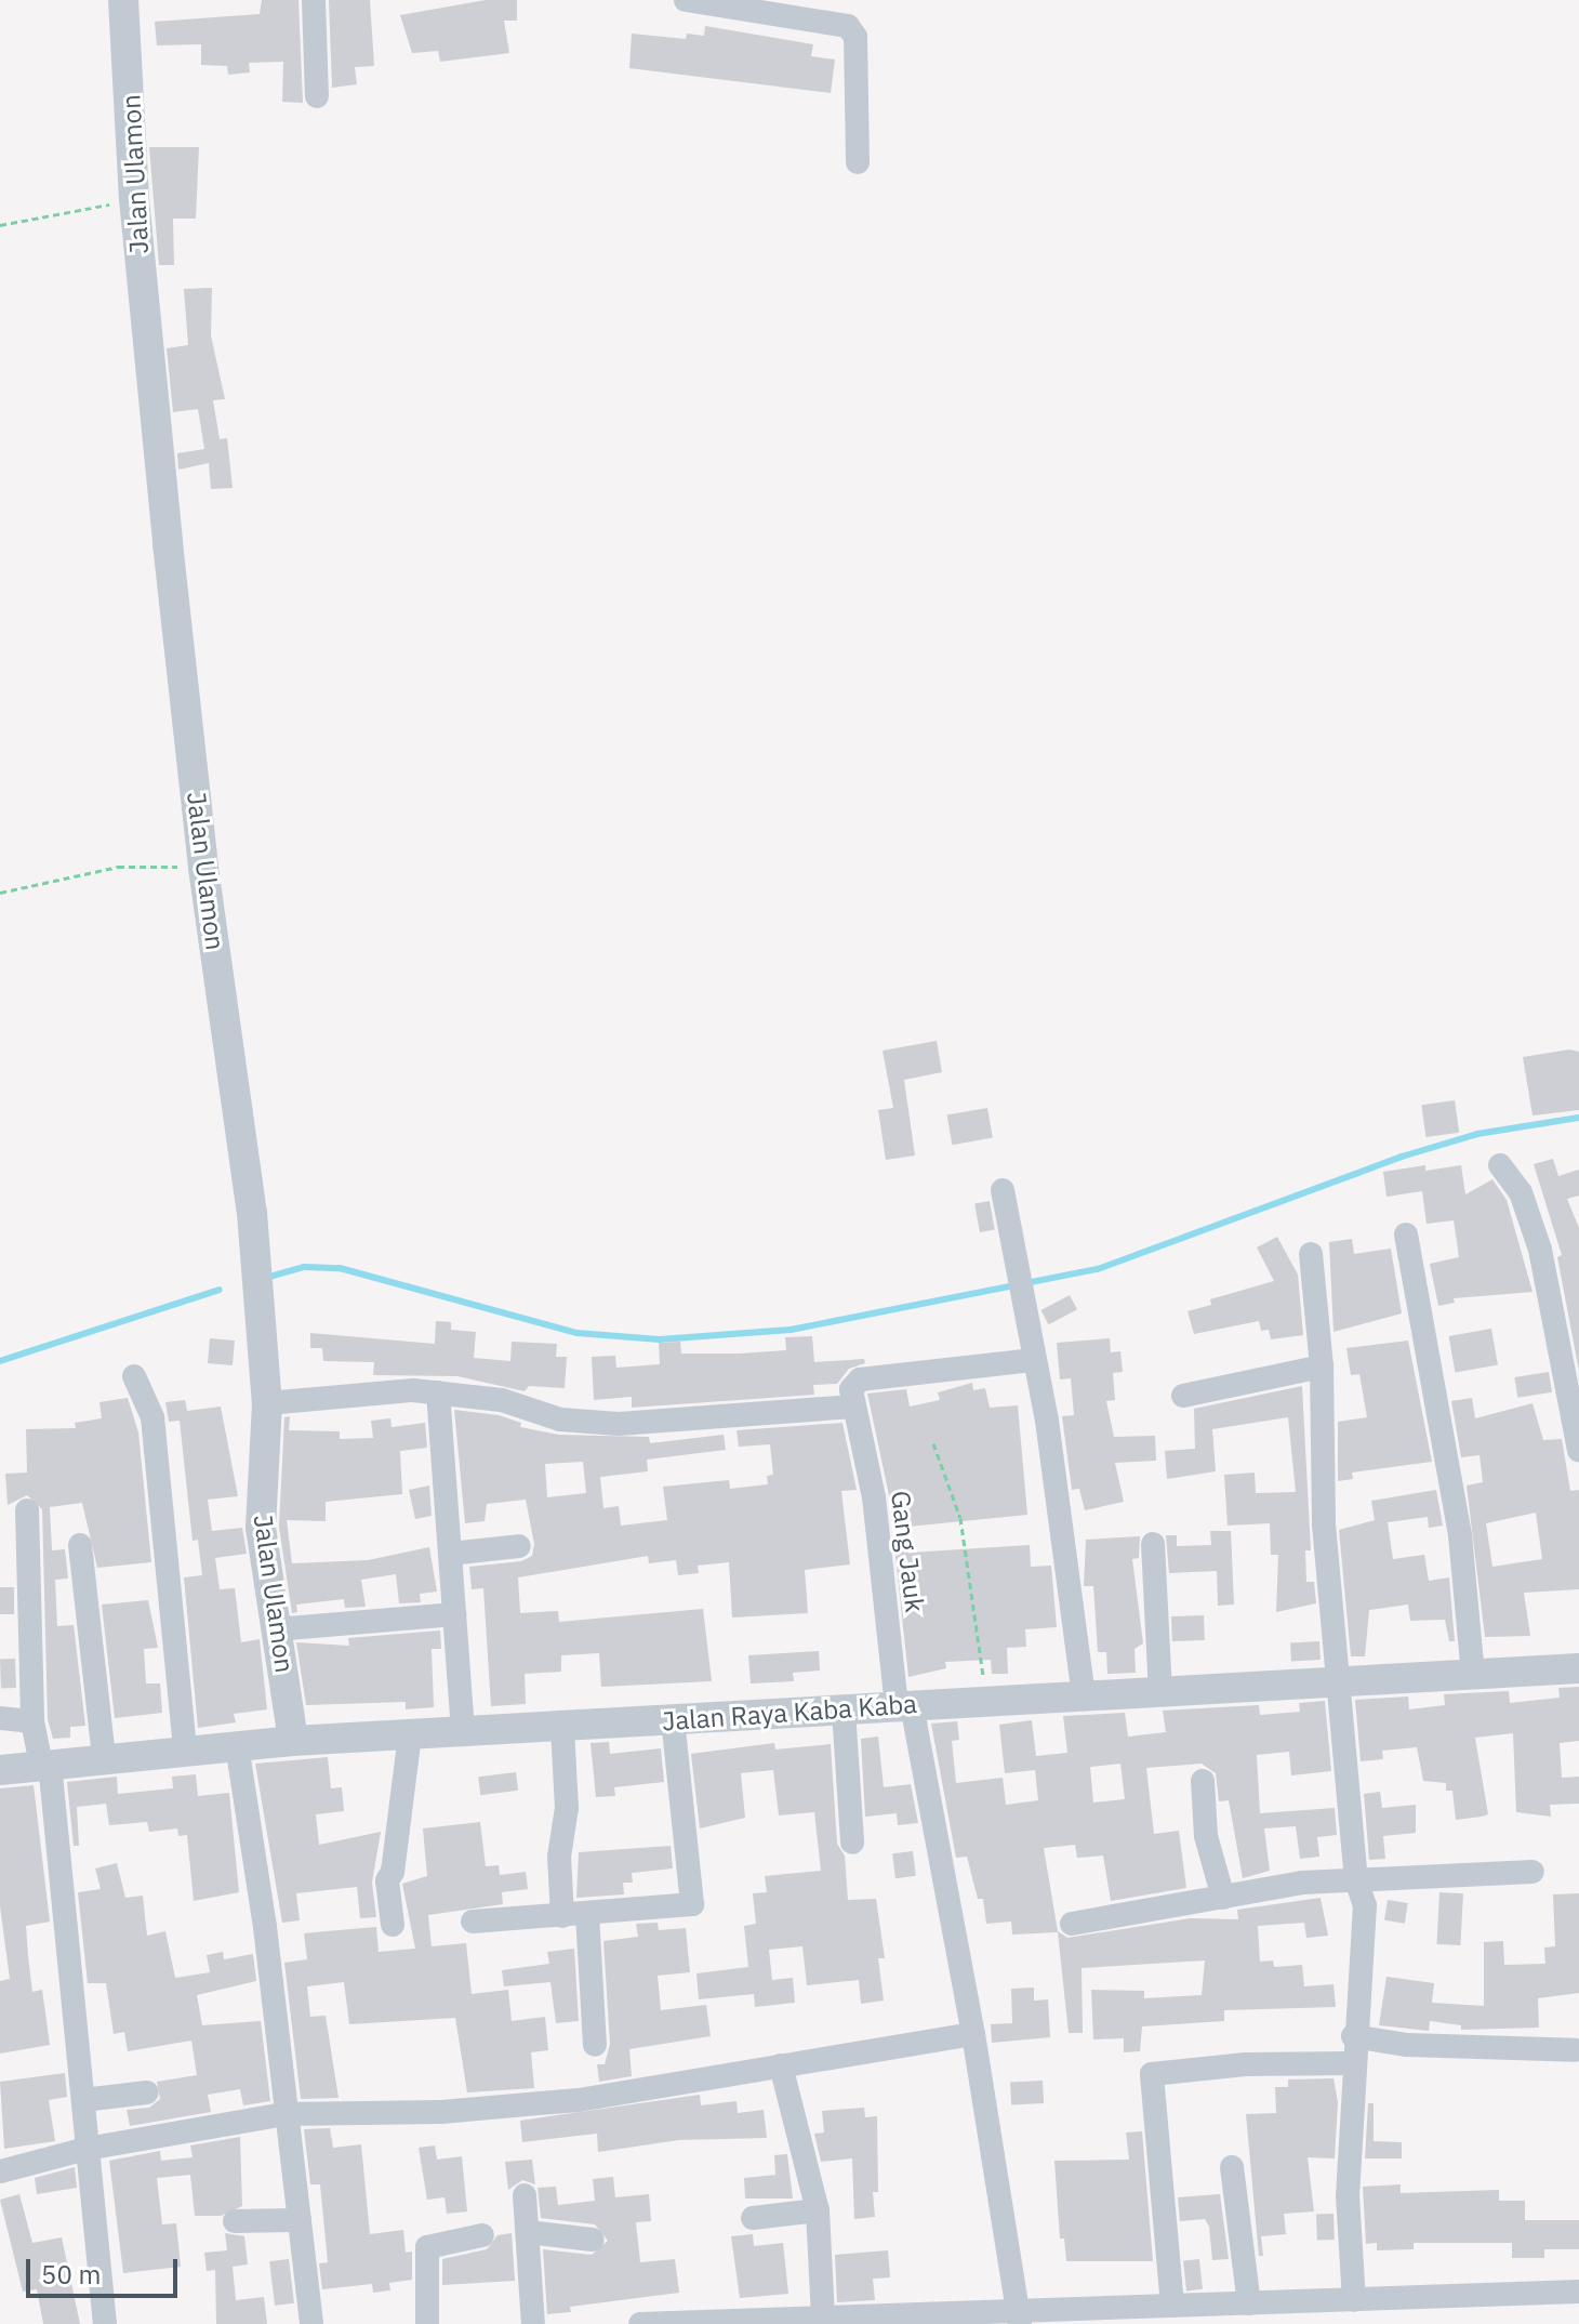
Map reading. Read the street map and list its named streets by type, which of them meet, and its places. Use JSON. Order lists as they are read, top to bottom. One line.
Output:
{"streets":{"street":["Jalan Ulamon","Gang Jauk","Jalan Raya Kaba Kaba"]},"crossings":[["Jalan Ulamon","Jalan Raya Kaba Kaba"],["Gang Jauk","Jalan Raya Kaba Kaba"]],"scale_bar":"50 m"}
